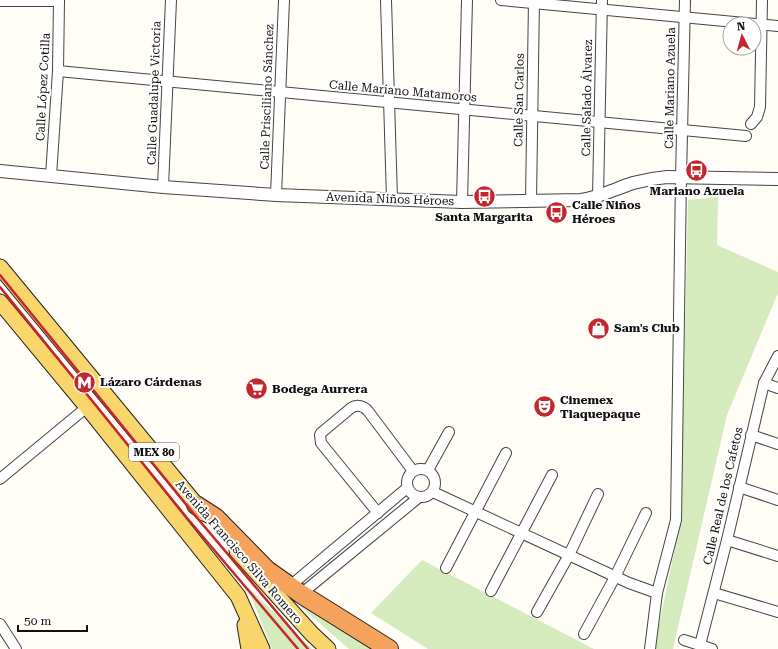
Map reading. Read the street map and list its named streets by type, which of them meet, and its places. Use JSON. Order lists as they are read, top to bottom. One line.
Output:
{"streets":{"main road":["MEX 80","Avenida Francisco Silva Romero"],"street":["Calle López Cotilla","Calle Mariano Azuela","Calle Mariano Matamoros","Calle Guadalupe Victoria","Calle Prisciliano Sánchez","Calle Salado Álvarez","Calle San Carlos","Avenida Niños Héroes","Calle Real de los Cafetos"]},"crossings":[["Calle López Cotilla","Calle Mariano Matamoros"],["Calle López Cotilla","Avenida Niños Héroes"],["Calle Mariano Azuela","Calle Mariano Matamoros"],["Calle Mariano Azuela","Avenida Niños Héroes"],["Calle Mariano Matamoros","Calle Guadalupe Victoria"],["Calle Mariano Matamoros","Calle Prisciliano Sánchez"],["Calle Mariano Matamoros","Calle Salado Álvarez"],["Calle Mariano Matamoros","Calle San Carlos"],["Calle Guadalupe Victoria","Avenida Niños Héroes"],["Calle Prisciliano Sánchez","Avenida Niños Héroes"],["Calle Salado Álvarez","Avenida Niños Héroes"],["Calle San Carlos","Avenida Niños Héroes"]],"places":{"bus stop":["Mariano Azuela","Santa Margarita","Calle Niños Héroes"],"shop":["Sam's Club"],"metro station":["Lázaro Cárdenas"],"supermarket":["Bodega Aurrera"],"theatre":["Cinemex Tlaquepaque"]},"scale_bar":"50 m","north":"top"}
